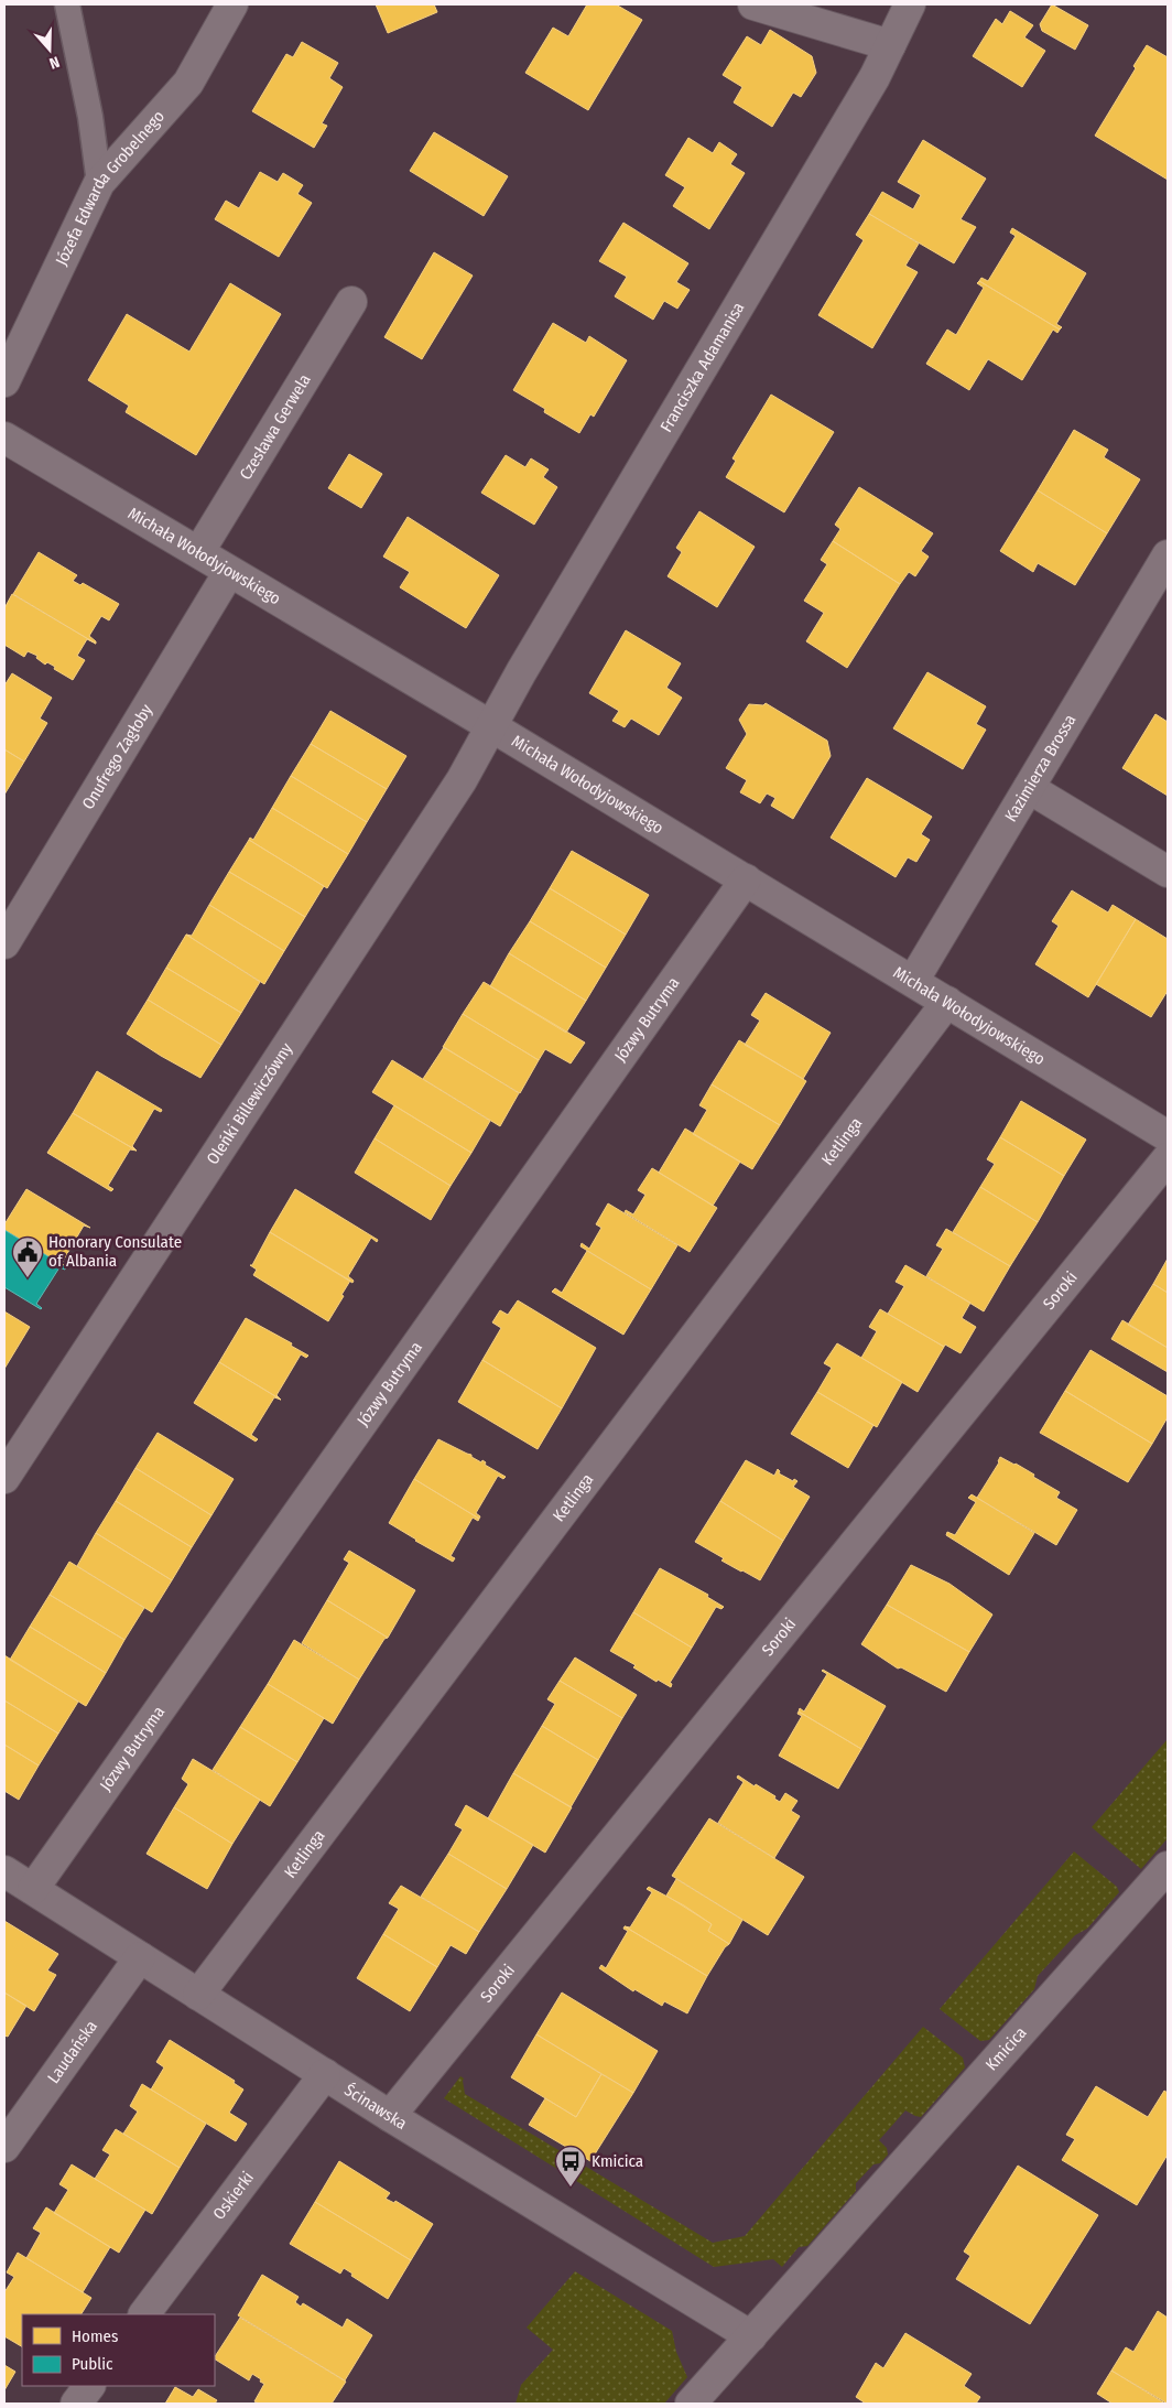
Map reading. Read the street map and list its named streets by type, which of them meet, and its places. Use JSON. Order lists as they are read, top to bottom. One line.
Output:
{"streets":{"street":["Józefa Edwarda Grobelnego","Franciszka Adamanisa","Czesława Gerwela","Michała Wołodyjowskiego","Onufrego Zagłoby","Kazimierza Brossa","Józwy Butryma","Oleńki Billewiczówny","Ketlinga","Soroki","Kmicica","Laudańska","Ścinawska","Oskierki"]},"crossings":[["Franciszka Adamanisa","Michała Wołodyjowskiego"],["Franciszka Adamanisa","Oleńki Billewiczówny"],["Czesława Gerwela","Michała Wołodyjowskiego"],["Michała Wołodyjowskiego","Onufrego Zagłoby"],["Michała Wołodyjowskiego","Kazimierza Brossa"],["Michała Wołodyjowskiego","Józwy Butryma"],["Michała Wołodyjowskiego","Oleńki Billewiczówny"],["Michała Wołodyjowskiego","Ketlinga"],["Józwy Butryma","Ścinawska"],["Ketlinga","Ścinawska"],["Soroki","Ścinawska"],["Kmicica","Ścinawska"],["Laudańska","Ścinawska"],["Ścinawska","Oskierki"]],"places":{"public building":["Honorary Consulate of Albania"],"bus stop":["Kmicica"]},"legend":["Homes","Public"],"north":"bottom"}
